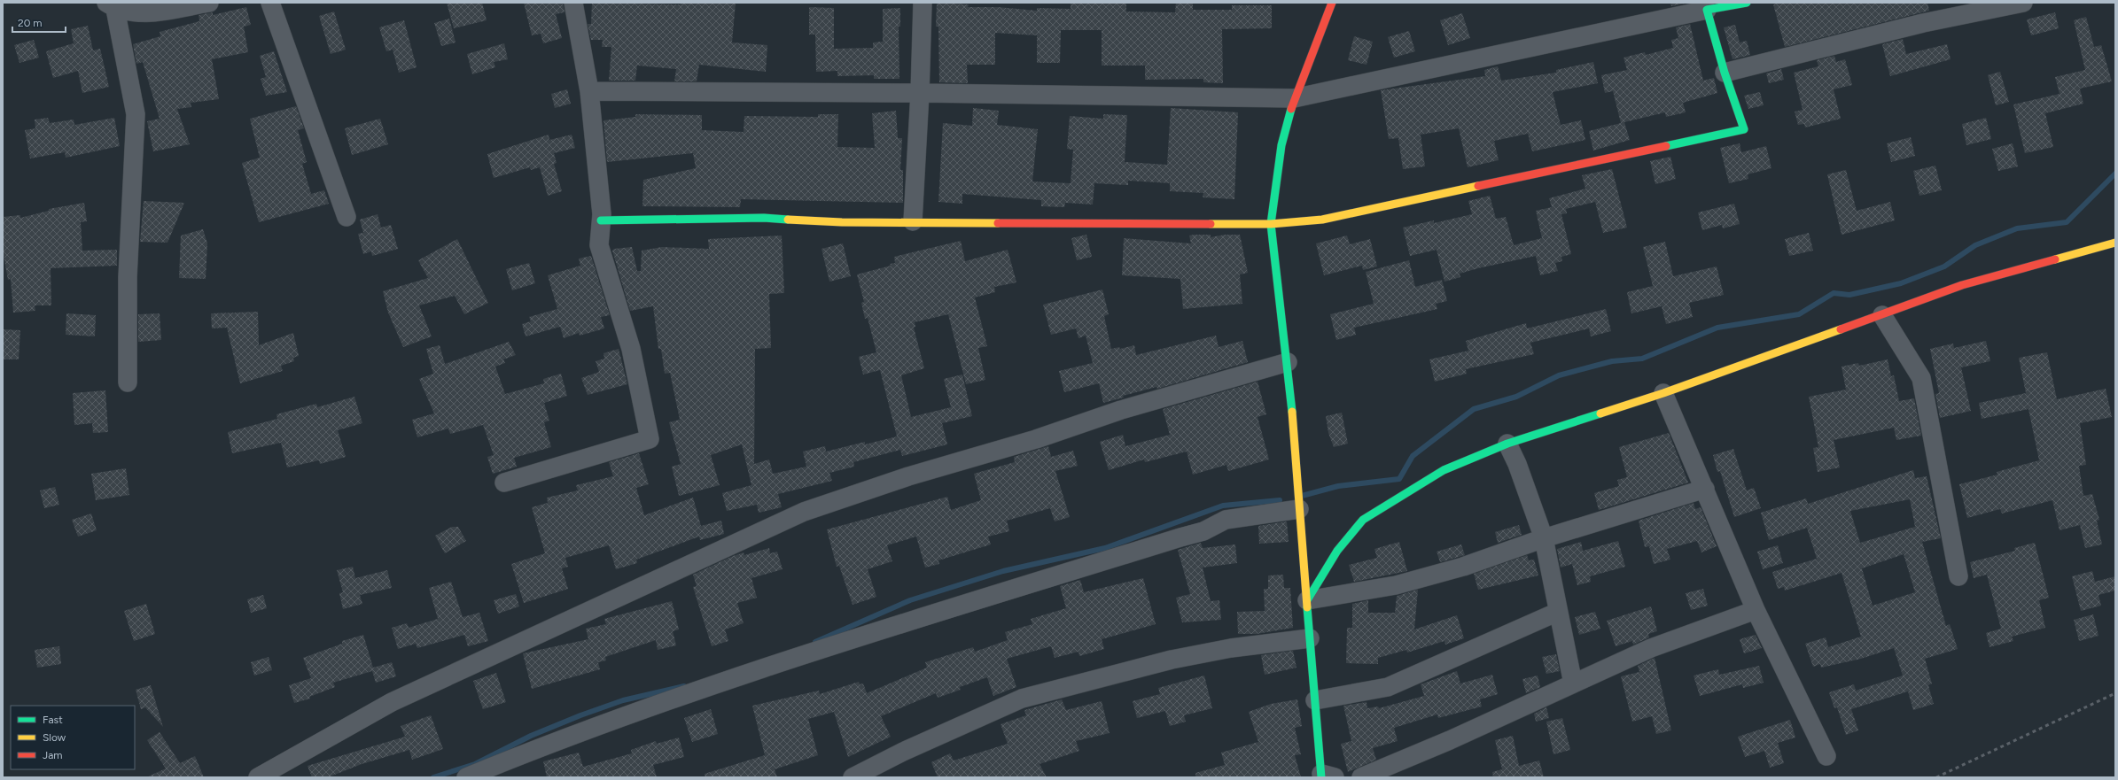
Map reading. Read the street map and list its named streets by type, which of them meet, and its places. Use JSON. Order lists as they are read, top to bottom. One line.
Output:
{"legend":["Fast","Slow","Jam"],"scale_bar":"20 m"}
